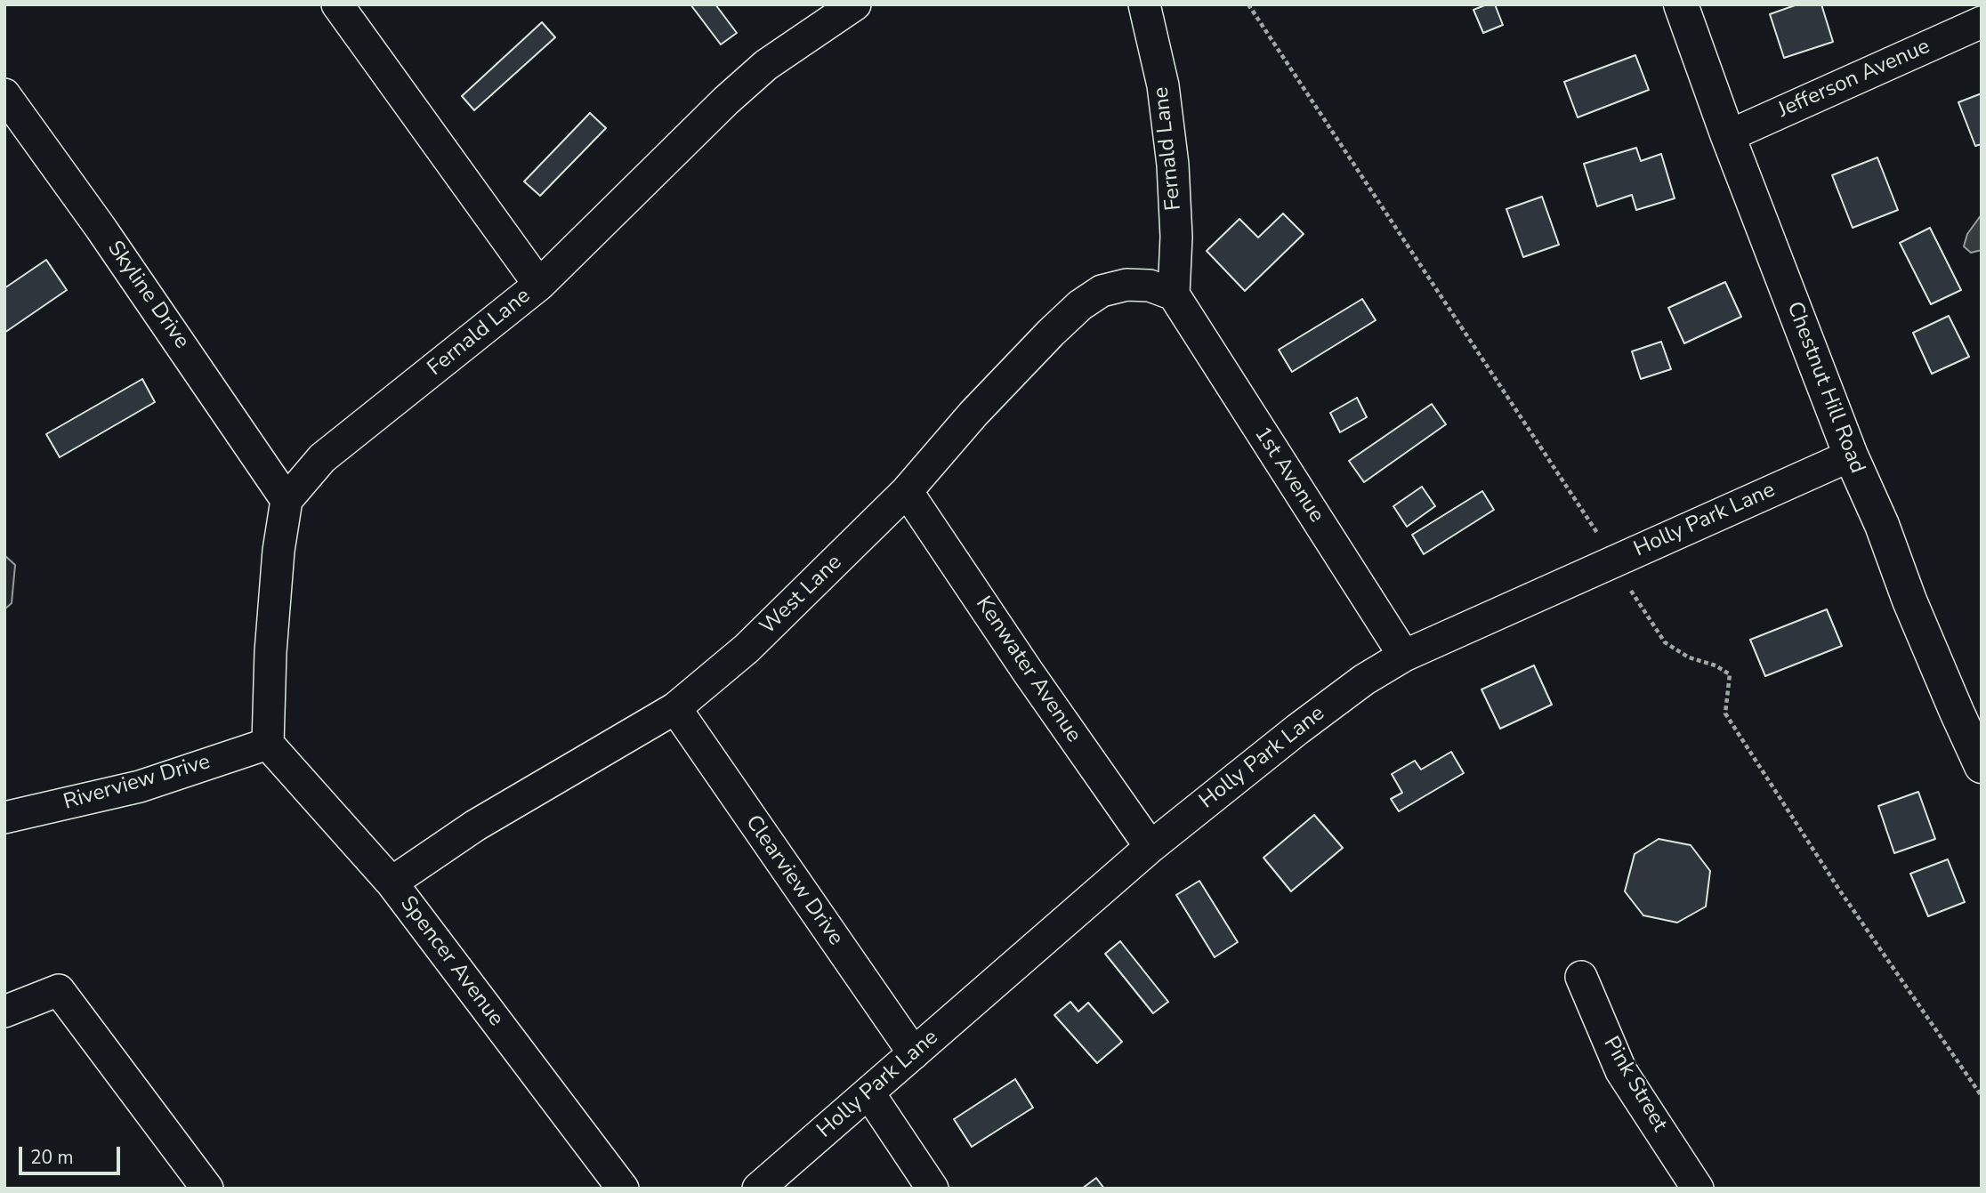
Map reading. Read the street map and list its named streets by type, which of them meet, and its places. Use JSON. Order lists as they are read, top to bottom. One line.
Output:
{"streets":{"street":["Jefferson Avenue","Fernald Lane","Skyline Drive","Chestnut Hill Road","1st Avenue","Holly Park Lane","West Lane","Kenwater Avenue","Riverview Drive","Clearview Drive","Spencer Avenue","Pink Street"]},"crossings":[["Jefferson Avenue","Chestnut Hill Road"],["Fernald Lane","Skyline Drive"],["Fernald Lane","1st Avenue"],["Fernald Lane","West Lane"],["Chestnut Hill Road","Holly Park Lane"],["1st Avenue","Holly Park Lane"],["1st Avenue","West Lane"],["Holly Park Lane","Kenwater Avenue"],["Holly Park Lane","Clearview Drive"],["West Lane","Kenwater Avenue"],["West Lane","Clearview Drive"],["West Lane","Spencer Avenue"],["Riverview Drive","Spencer Avenue"]],"scale_bar":"20 m"}
